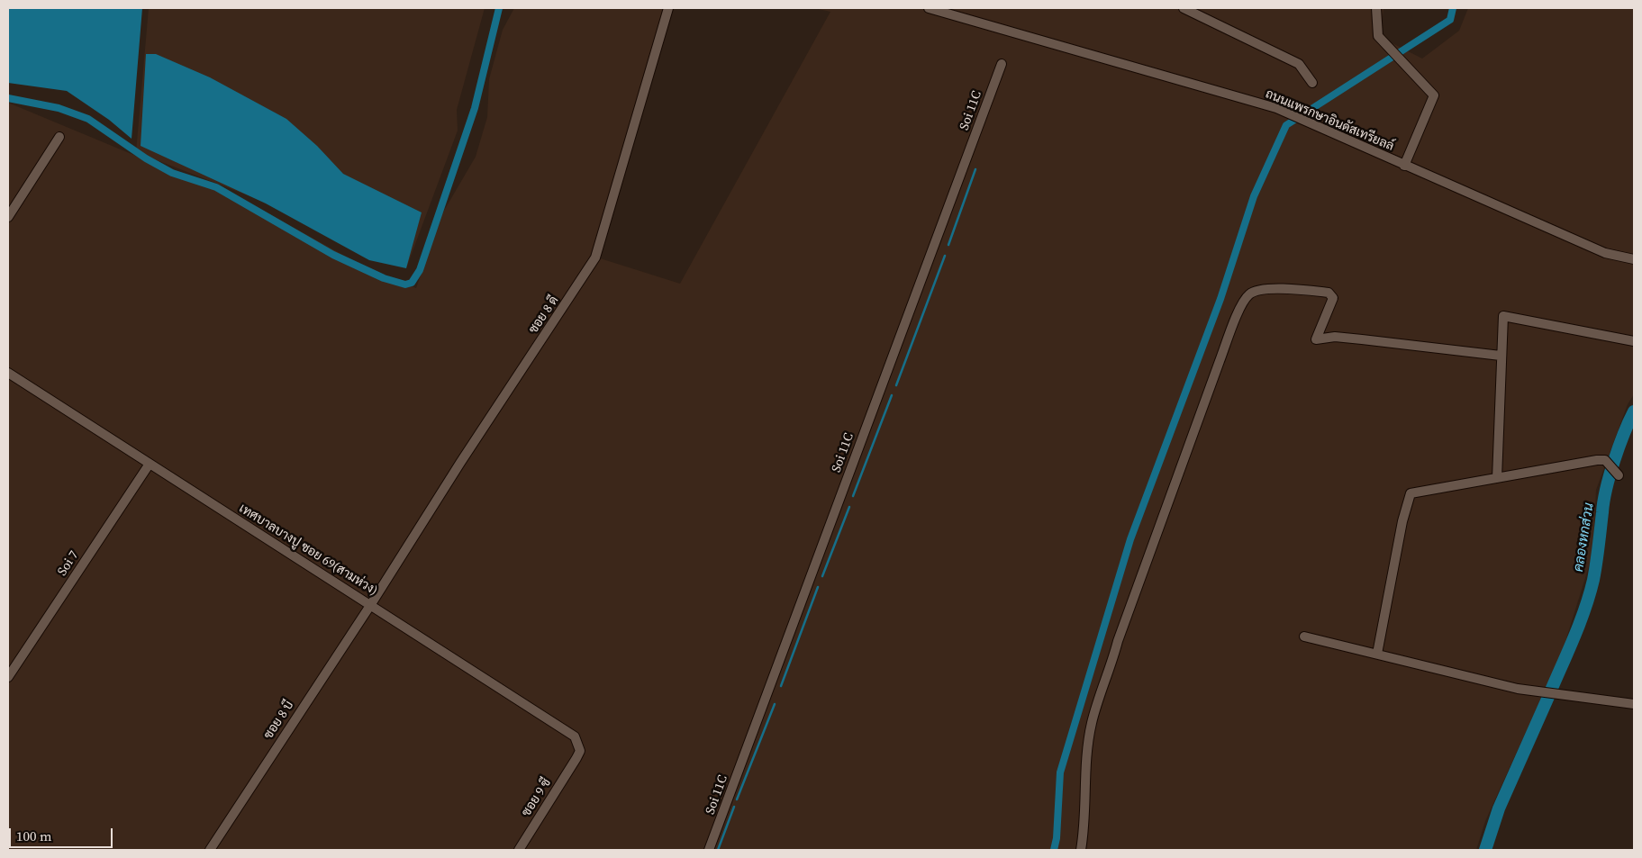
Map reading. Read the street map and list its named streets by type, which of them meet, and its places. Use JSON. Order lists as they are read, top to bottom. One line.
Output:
{"streets":{"street":["Soi 11C","ถนนแพรกษาอินดัสเทรียลล์","ซอย 8 ดี","เทศบาลบางปู ซอย 69(สามห่วง)","Soi 7","ซอย 8 บี","ซอย 9 ซี"]},"crossings":[["ซอย 8 ดี","เทศบาลบางปู ซอย 69(สามห่วง)"],["ซอย 8 ดี","ซอย 8 บี"],["เทศบาลบางปู ซอย 69(สามห่วง)","Soi 7"],["เทศบาลบางปู ซอย 69(สามห่วง)","ซอย 8 บี"],["เทศบาลบางปู ซอย 69(สามห่วง)","ซอย 9 ซี"]],"water":["คลองหกส่วน"],"scale_bar":"100 m"}
